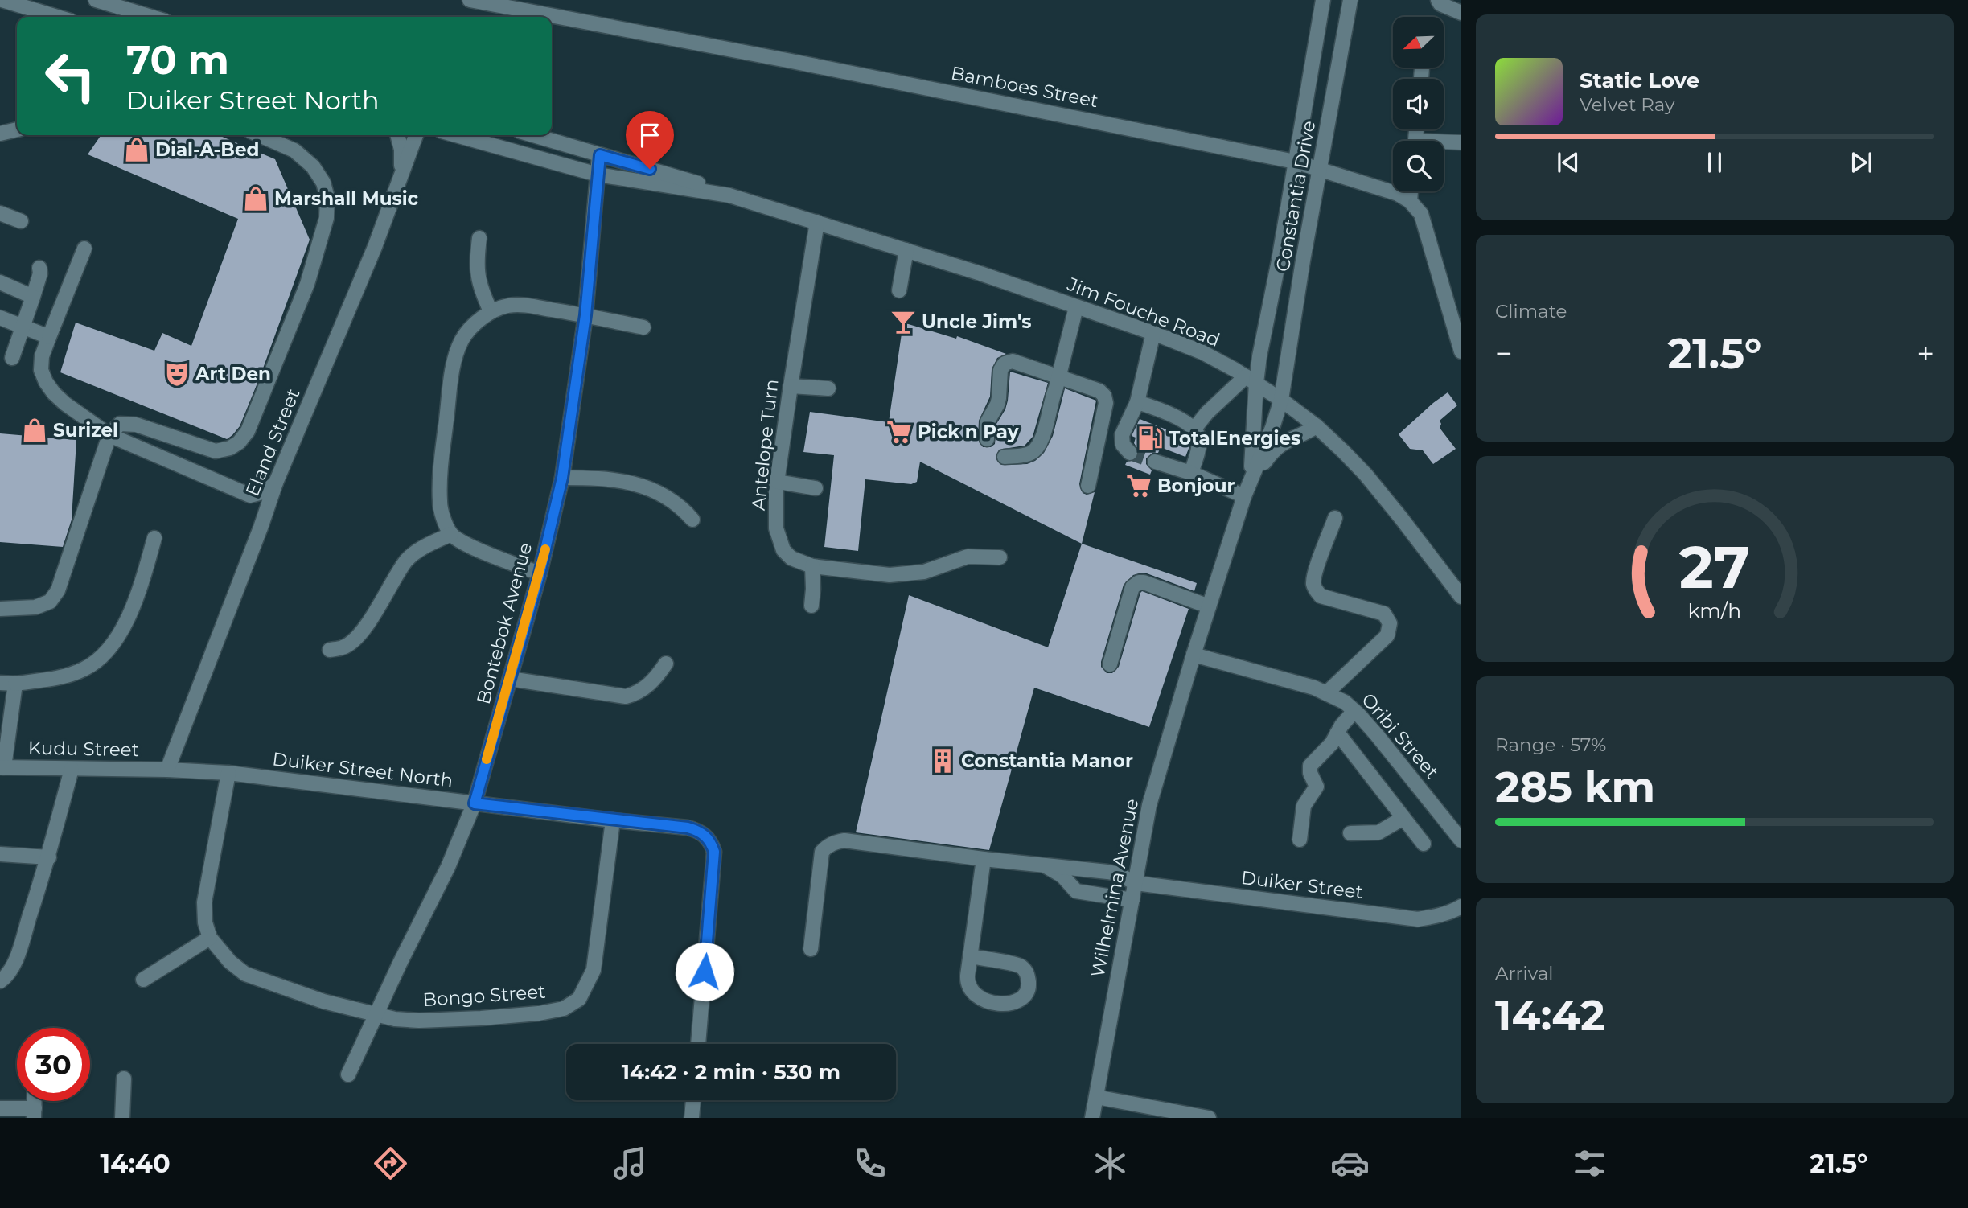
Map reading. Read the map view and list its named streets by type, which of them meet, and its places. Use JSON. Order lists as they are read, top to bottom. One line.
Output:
{"streets":{"street":["Bamboes Street","Constantia Drive","Jim Fouche Road","Eland Street","Antelope Turn","Bontebok Avenue","Oribi Street","Kudu Street","Duiker Street North","Duiker Street","Wilhelmina Avenue","Bongo Street"]},"crossings":[["Bamboes Street","Constantia Drive"],["Constantia Drive","Jim Fouche Road"],["Constantia Drive","Wilhelmina Avenue"],["Jim Fouche Road","Antelope Turn"],["Jim Fouche Road","Bontebok Avenue"],["Jim Fouche Road","Wilhelmina Avenue"],["Eland Street","Kudu Street"],["Eland Street","Duiker Street North"],["Bontebok Avenue","Duiker Street North"],["Bontebok Avenue","Bongo Street"],["Oribi Street","Wilhelmina Avenue"],["Kudu Street","Duiker Street North"],["Duiker Street North","Bongo Street"],["Duiker Street","Wilhelmina Avenue"]],"places":{"shop":["Dial-A-Bed","Marshall Music","Surizel"],"bar":["Uncle Jim's"],"theatre":["Art Den"],"supermarket":["Pick n Pay","Bonjour"],"fuel station":["TotalEnergies"],"building":["Constantia Manor"]},"north":"bottom left","page":{"turn":["70 m","Duiker Street North"],"song":["Static Love","Velvet Ray"],"tile":["Climate",["Range · 57%","285 km"],["Arrival","14:42"]],"heat":["−","21.5°","+"],"limit":"30","trip":"14:42 · 2 min · 530 m","tabs":["14:40","21.5°"],"gauge":["27","km/h"]}}
